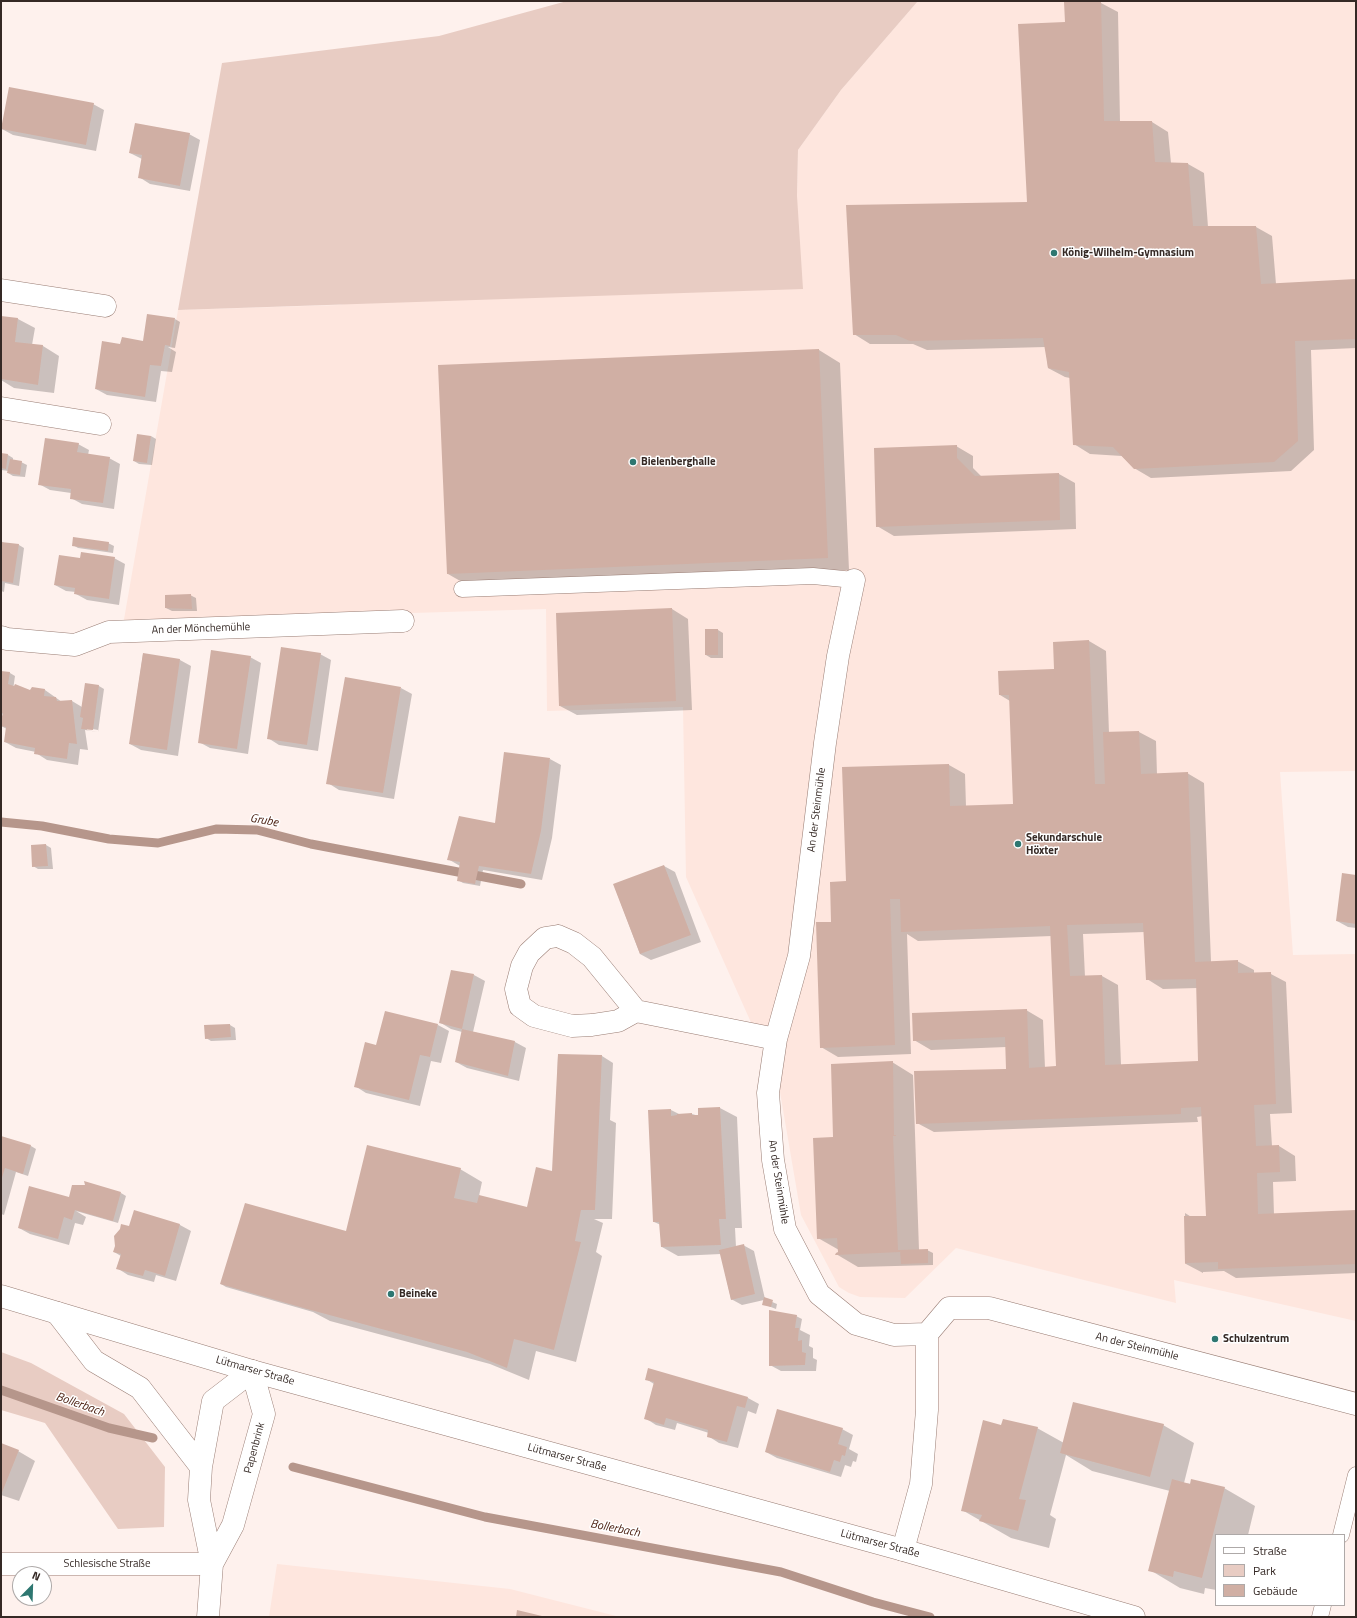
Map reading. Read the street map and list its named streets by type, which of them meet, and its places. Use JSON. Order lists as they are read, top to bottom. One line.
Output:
{"streets":{"street":["An der Mönchemühle","An der Steinmühle","Lütmarser Straße","Papenbrink","Schlesische Straße"]},"crossings":[["Lütmarser Straße","Papenbrink"],["Papenbrink","Schlesische Straße"]],"water":["Grube","Bollerbach"],"places":["König-Wilhelm-Gymnasium","Bielenberghalle","Sekundarschule Höxter","Beineke","Schulzentrum"],"legend":["Straße","Park","Gebäude"],"north":"top right"}
